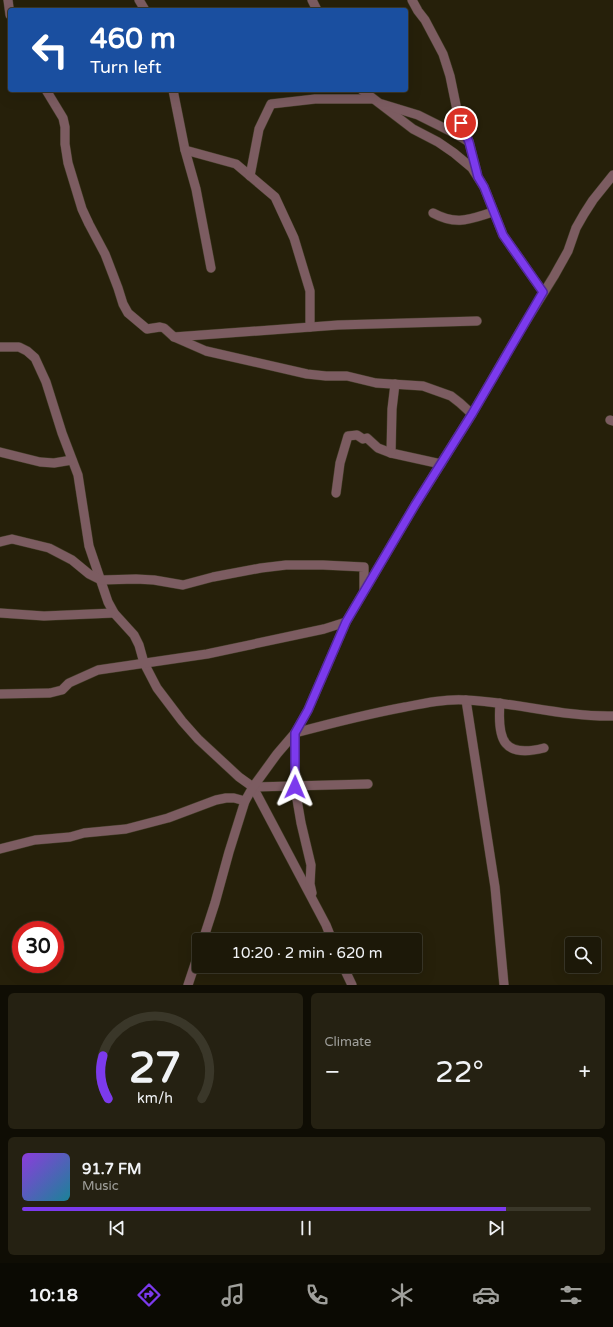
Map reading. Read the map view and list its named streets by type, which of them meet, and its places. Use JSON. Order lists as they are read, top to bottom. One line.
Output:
{"page":{"turn":["460 m","Turn left"],"limit":"30","trip":"10:20 · 2 min · 620 m","tile":"Climate","heat":["−","22°","+"],"song":["91.7 FM","Music"],"tabs":"10:18","gauge":["27","km/h"]}}
